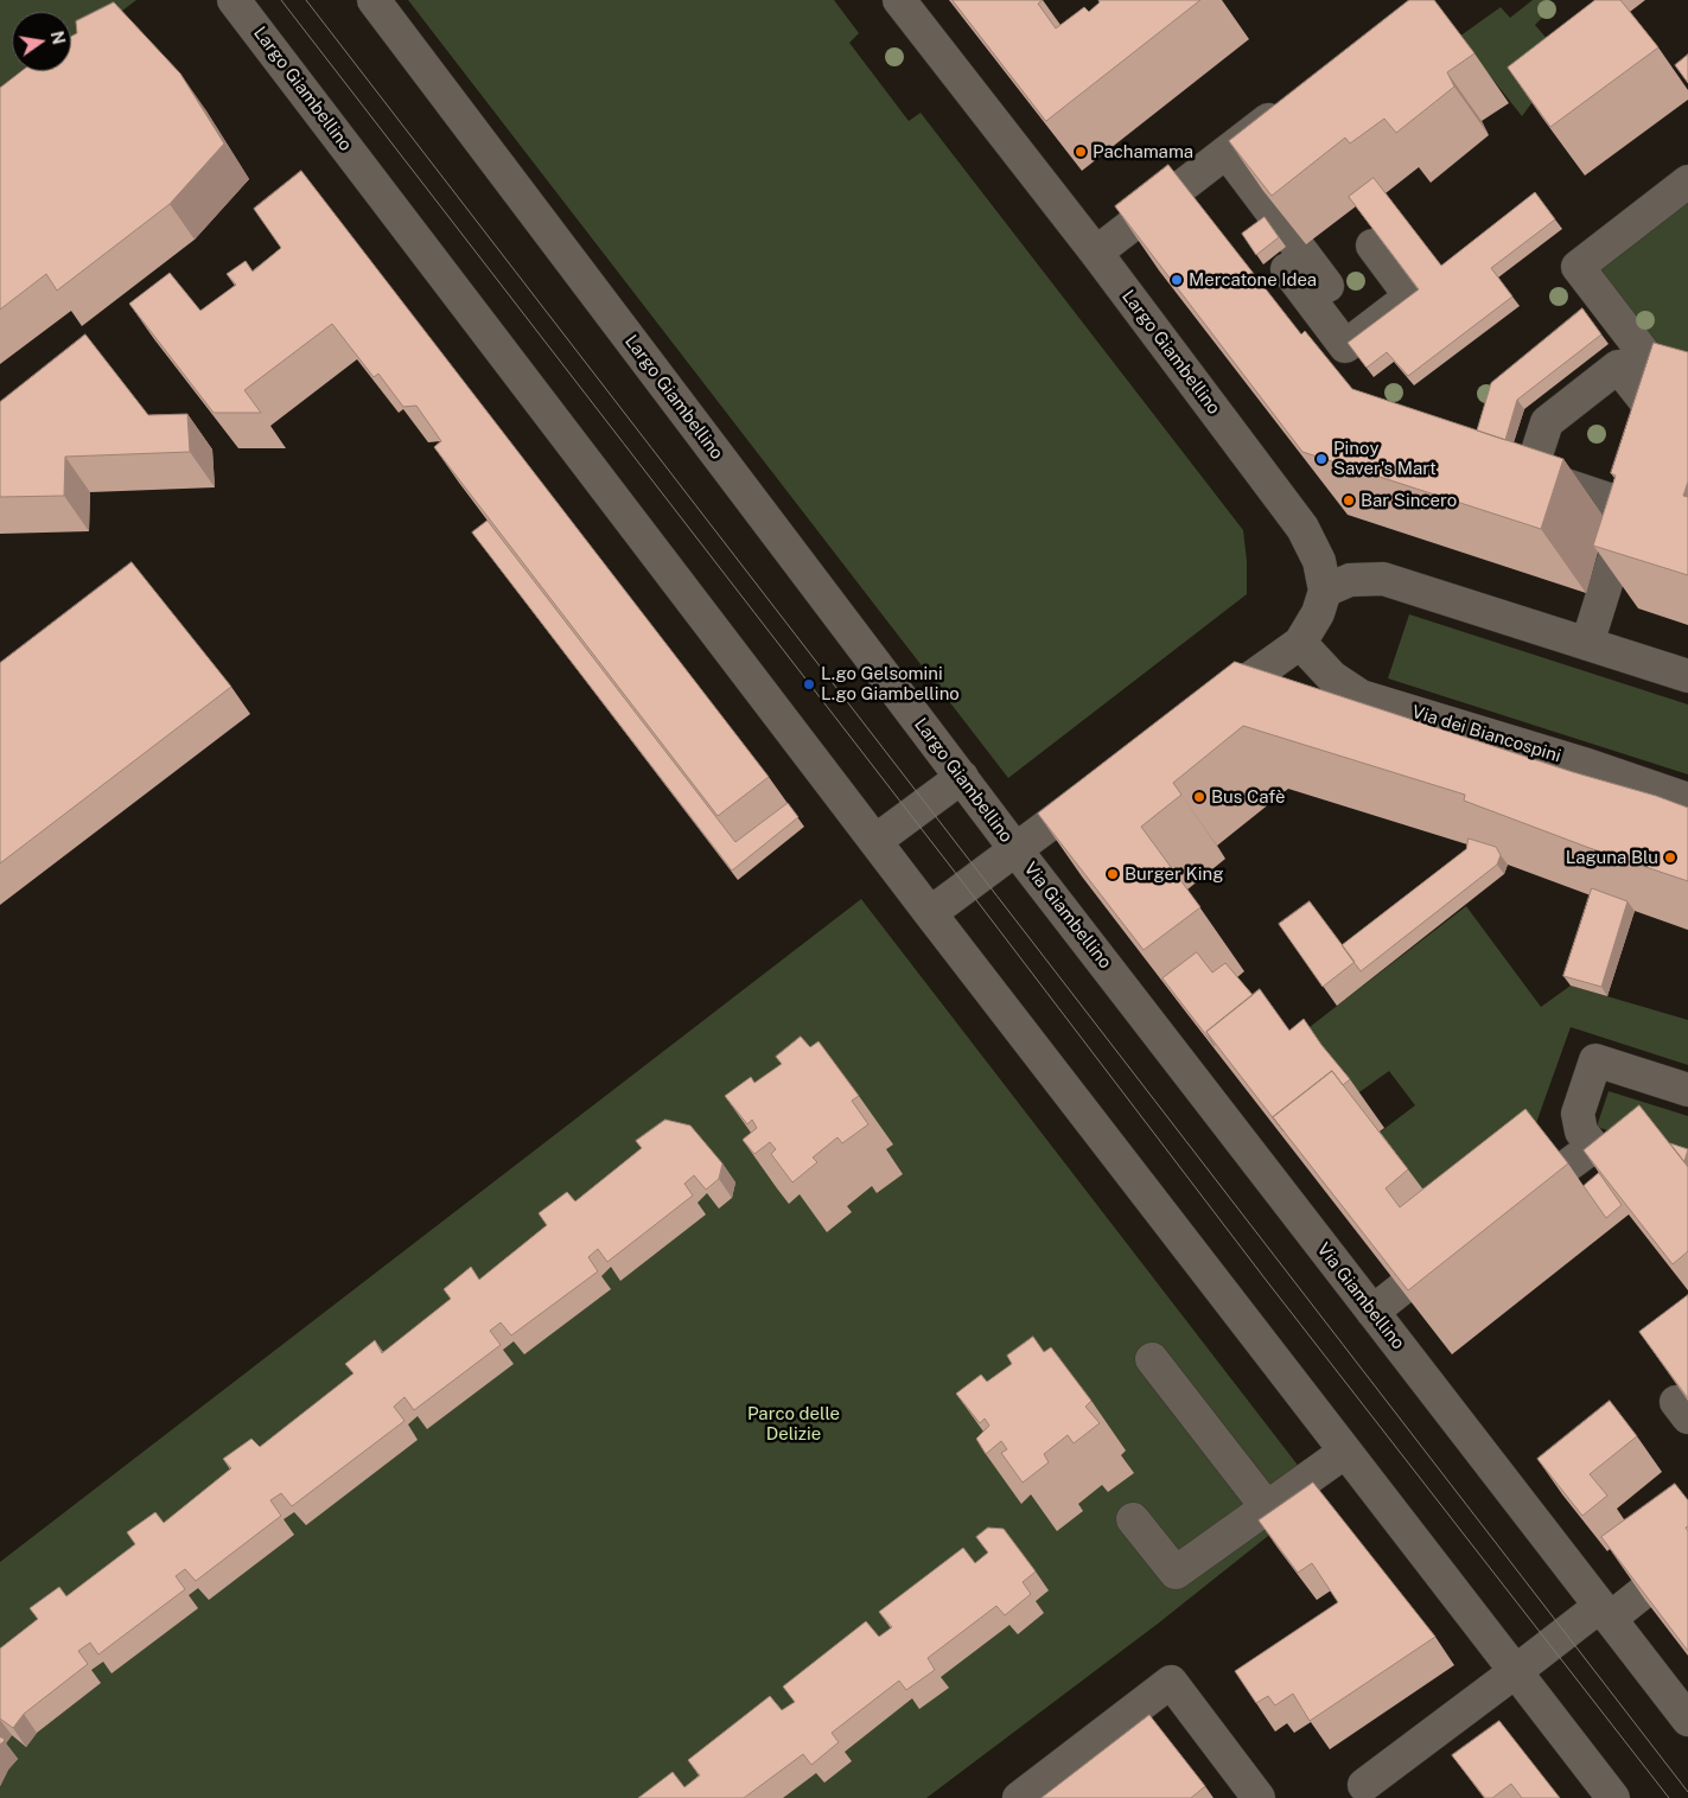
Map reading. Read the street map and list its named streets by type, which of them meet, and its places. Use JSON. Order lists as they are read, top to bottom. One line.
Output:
{"streets":{"street":["Largo Giambellino","Via dei Biancospini","Via Giambellino"]},"crossings":[["Largo Giambellino","Via Giambellino"]],"parks":["Parco delle Delizie"],"places":["Pachamama","Mercatone Idea","Pinoy Saver's Mart","Bar Sincero","L.go Gelsomini L.go Giambellino","Bus Cafè","Laguna Blu","Burger King"],"north":"right"}
